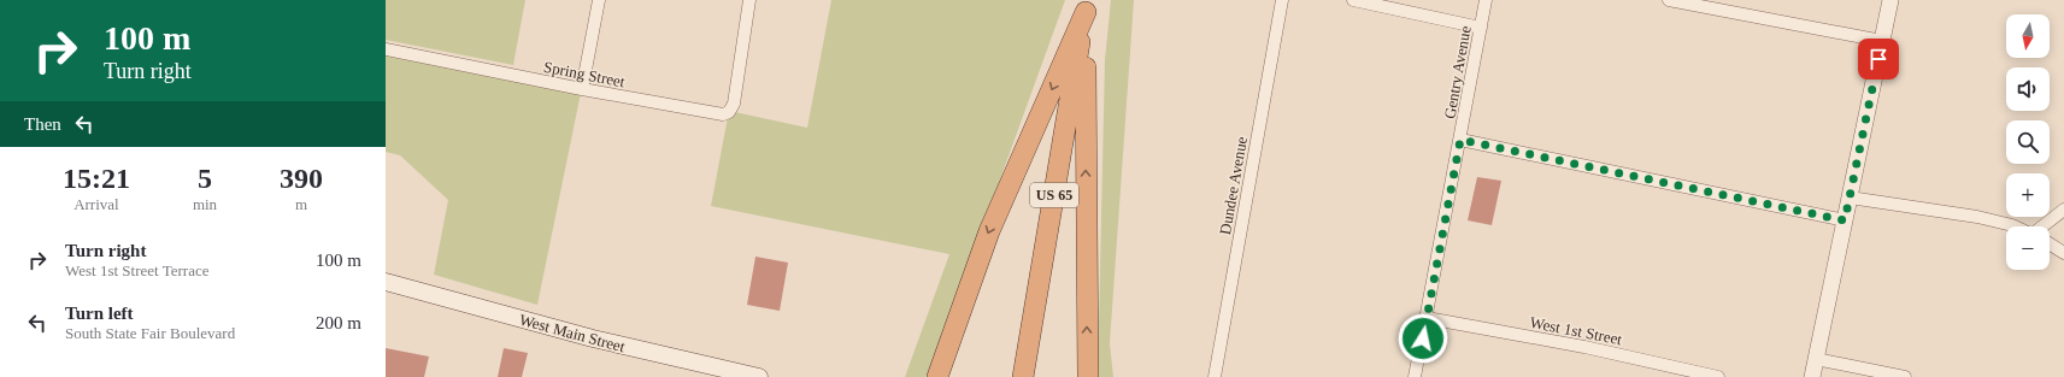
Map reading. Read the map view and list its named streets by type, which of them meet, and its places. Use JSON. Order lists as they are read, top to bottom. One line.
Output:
{"streets":{"highway":["US 65"],"main road":["West Main Street"],"street":["Gentry Avenue","Spring Street","Dundee Avenue","West 1st Street"]},"crossings":[["Gentry Avenue","West 1st Street"]],"north":"bottom","page":{"turn":["100 m","Turn right"],"map_buttons":["+","−"],"then":"Then","eta":["15:21","Arrival","5","min","390","m"],"list":[{"name":"Turn right","note":"West 1st Street Terrace","value":"100 m"},{"name":"Turn left","note":"South State Fair Boulevard","value":"200 m"}]}}
